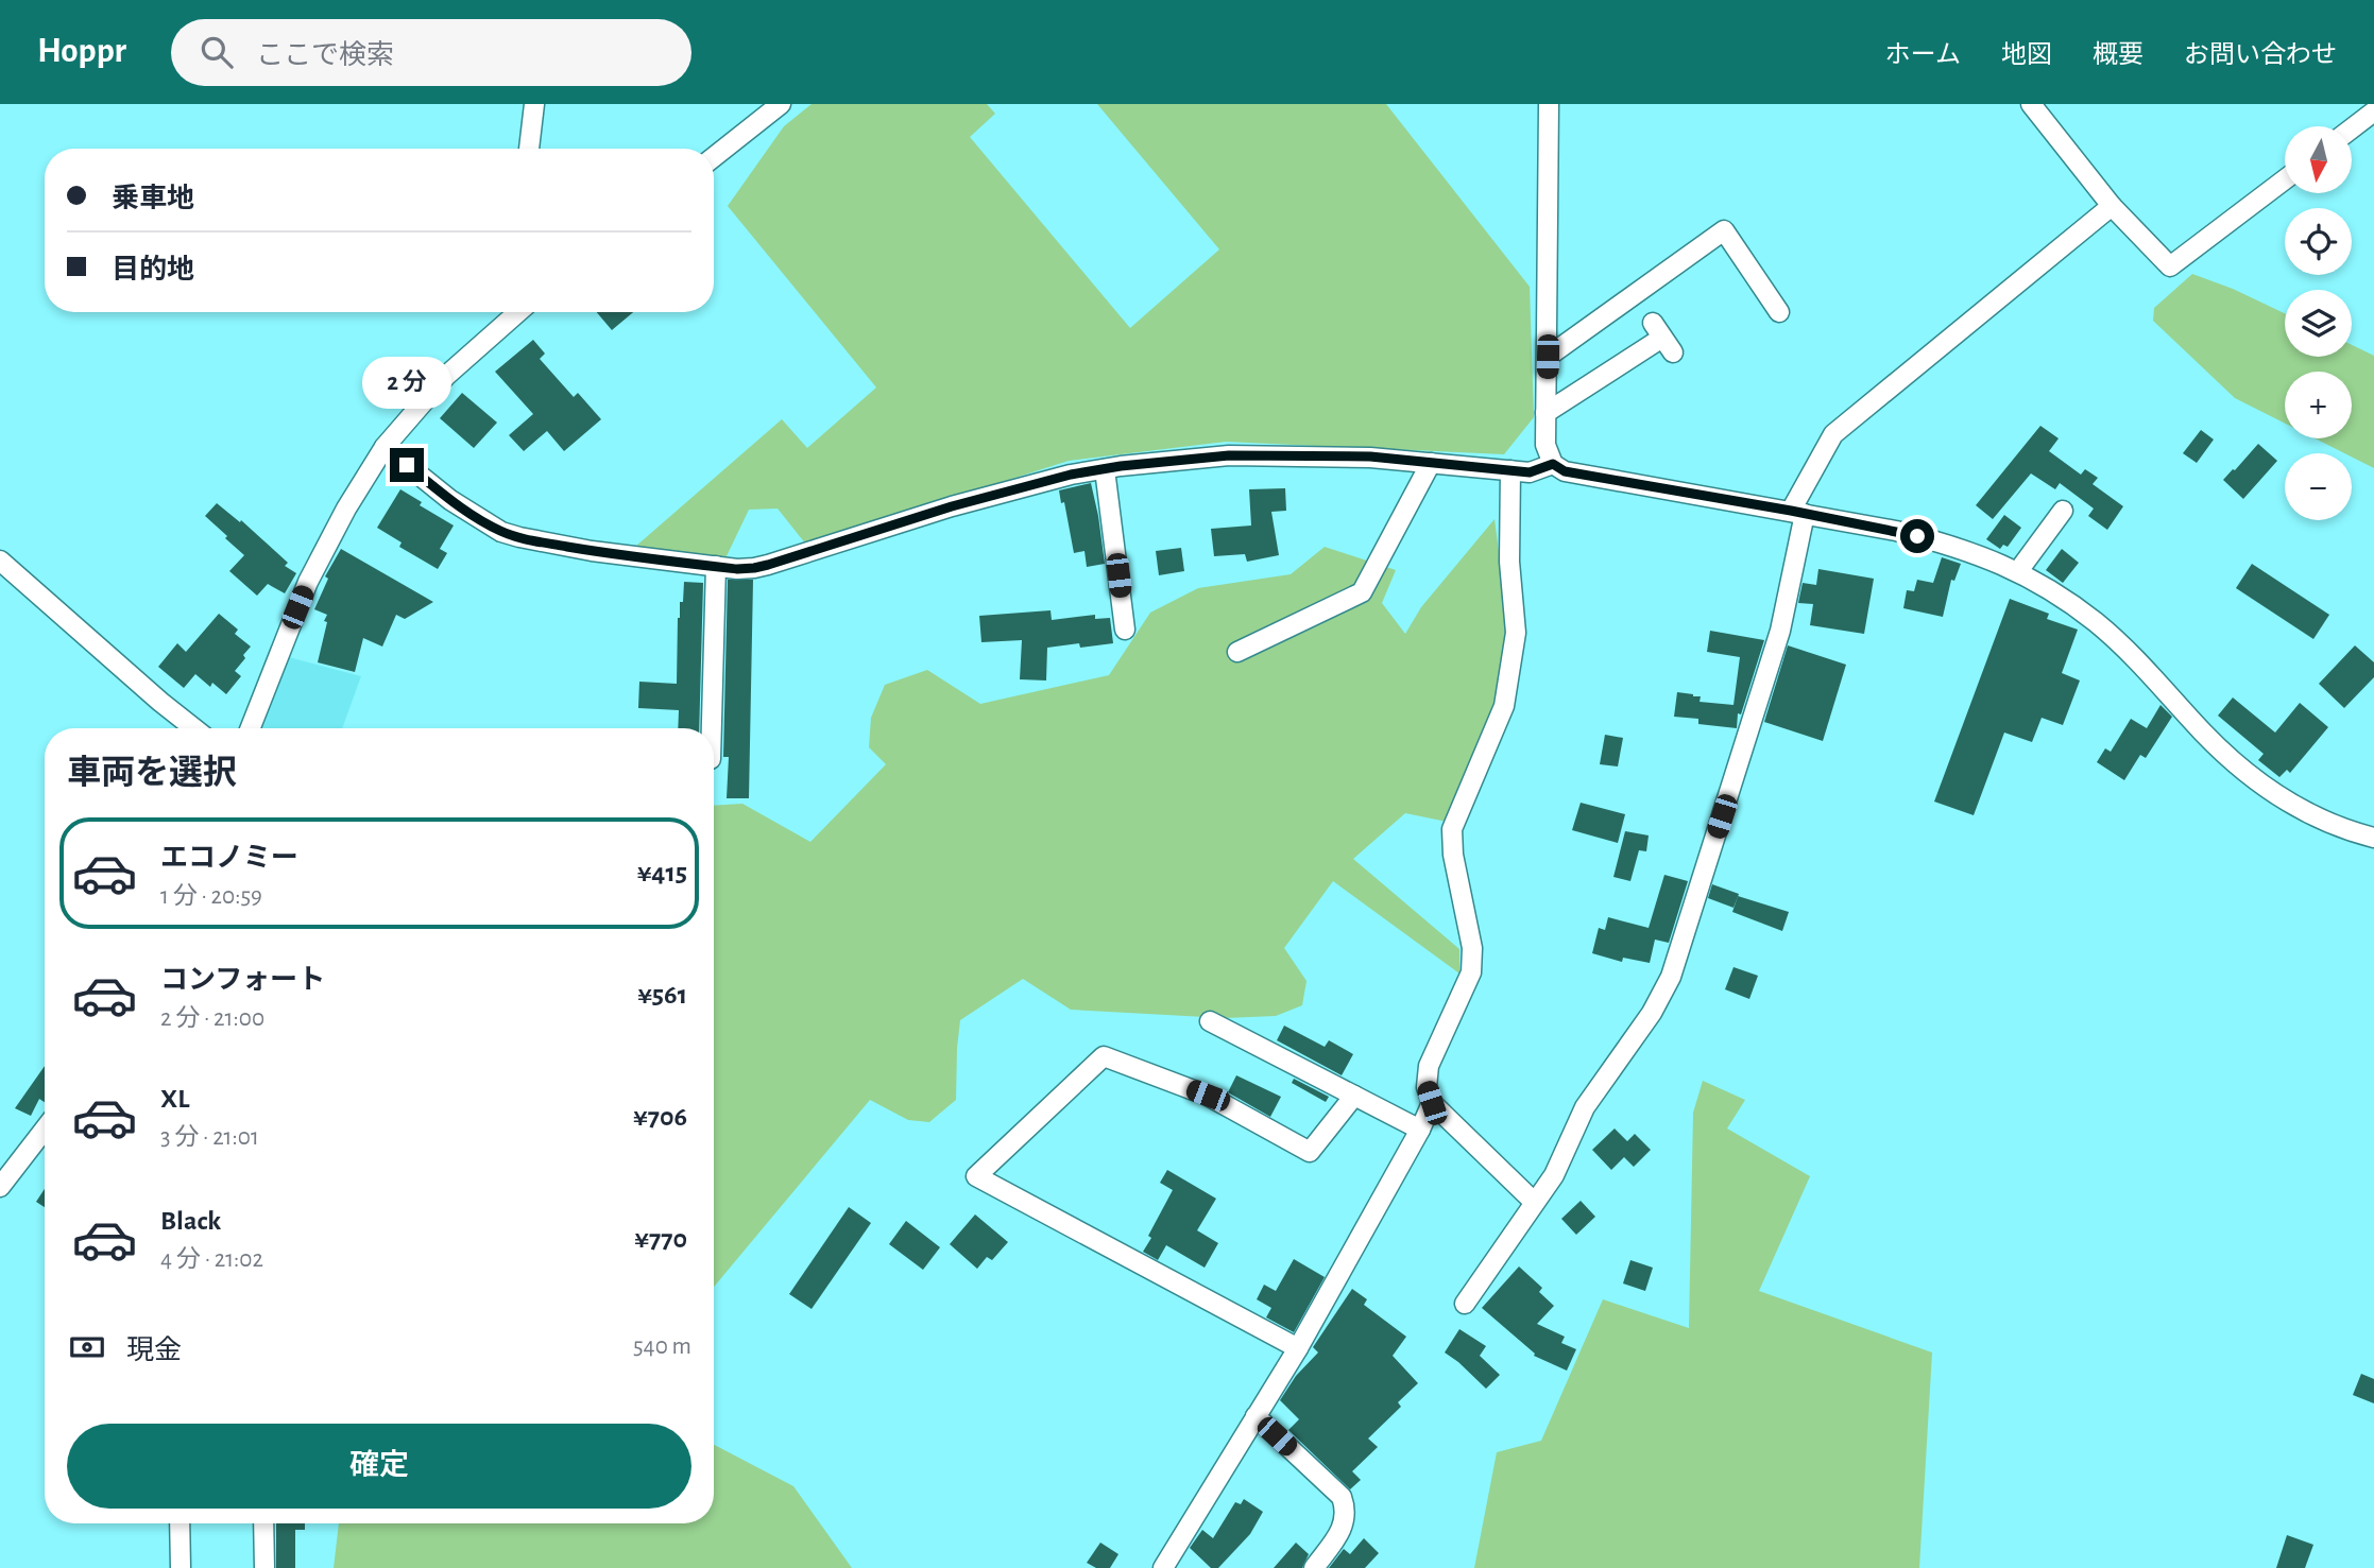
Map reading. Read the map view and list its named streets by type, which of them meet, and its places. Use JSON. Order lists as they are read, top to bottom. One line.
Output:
{"north":"bottom","page":{"header":"Hoppr","search":"ここで検索","nav":["ホーム","地図","概要","お問い合わせ"],"map_buttons":["+","−"],"banner":["乗車地","目的地"],"bubble":"2 分","heading":"車両を選択","list":[{"name":"エコノミー","note":"1 分 · 20:59","value":"¥415"},{"name":"コンフォート","note":"2 分 · 21:00","value":"¥561"},{"name":"XL","note":"3 分 · 21:01","value":"¥706"},{"name":"Black","note":"4 分 · 21:02","value":"¥770"}],"pay":["現金","540 m"],"buttons":"確定"}}
